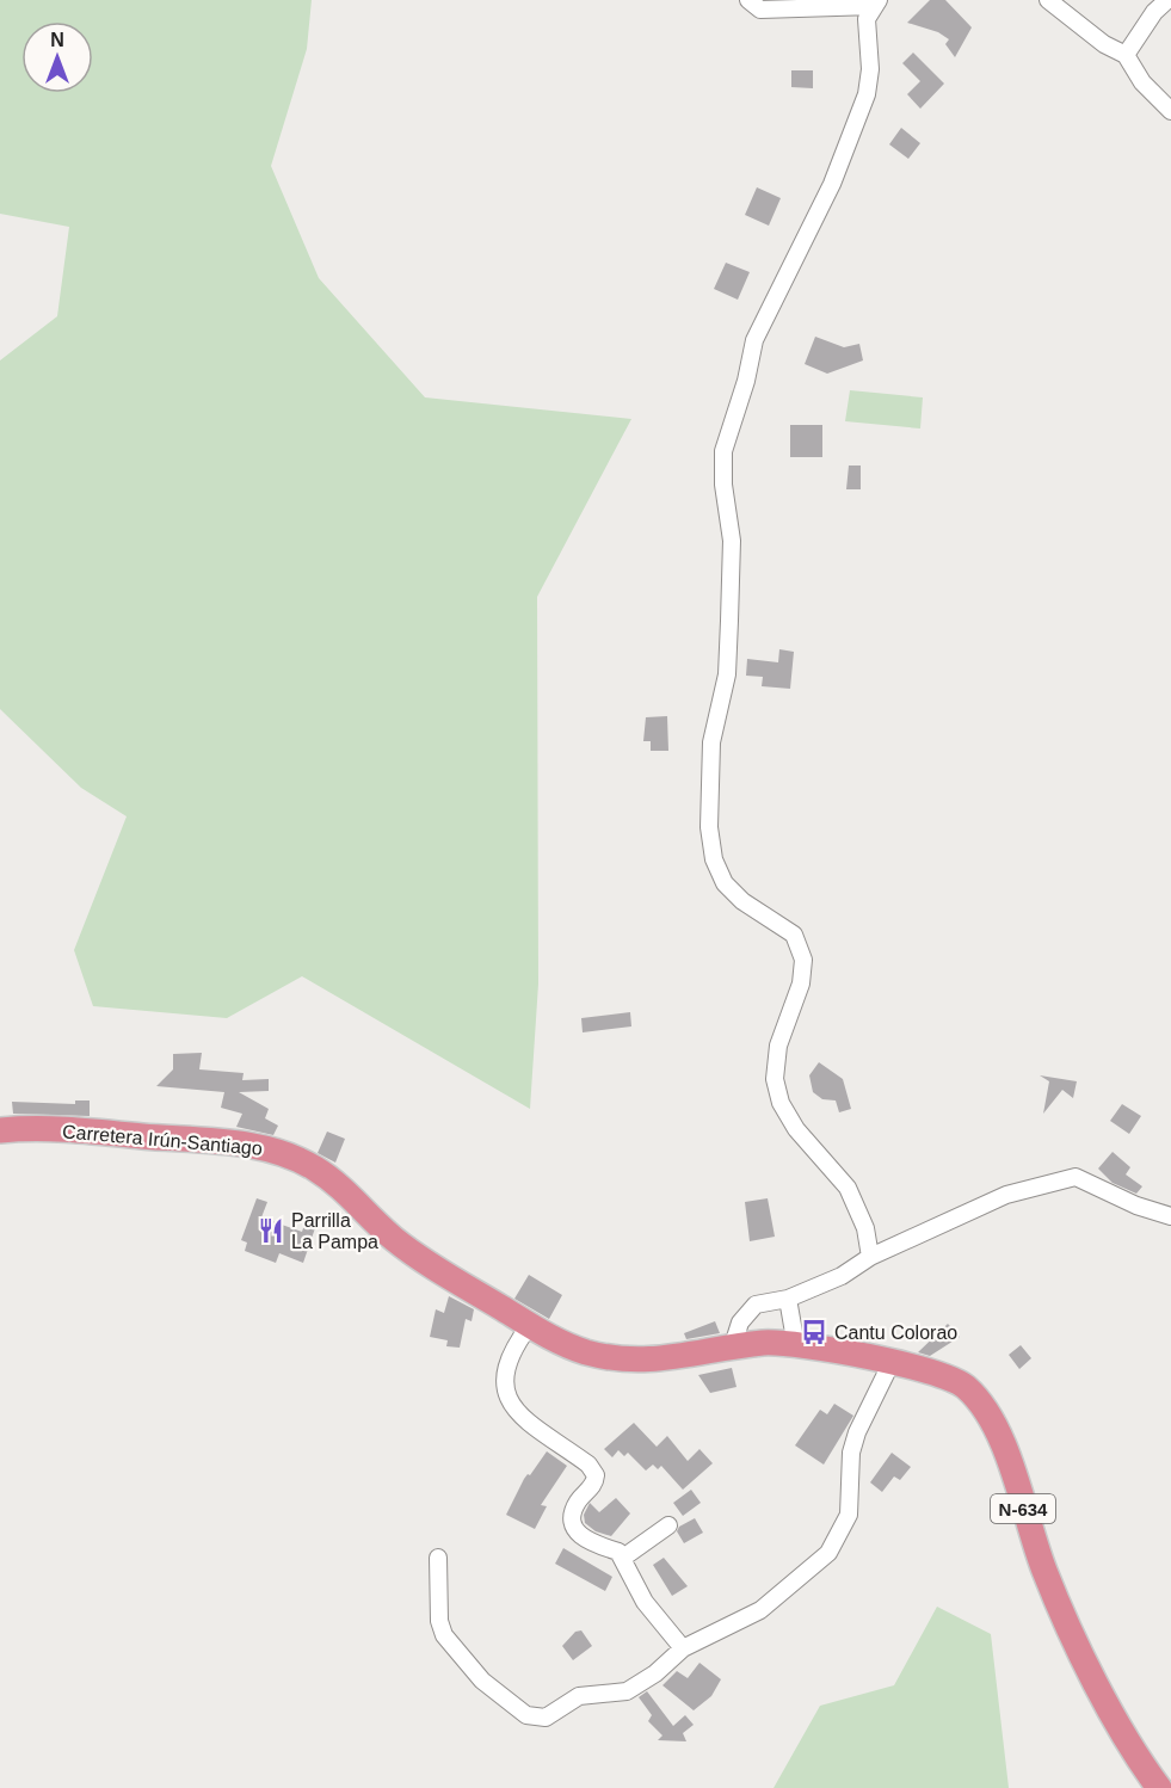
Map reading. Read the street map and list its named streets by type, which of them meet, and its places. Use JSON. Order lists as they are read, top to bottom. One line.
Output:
{"streets":{"highway":["Carretera Irún-Santiago","N-634"]},"places":{"restaurant":["Parrilla La Pampa"],"bus stop":["Cantu Colorao"]},"north":"top"}
